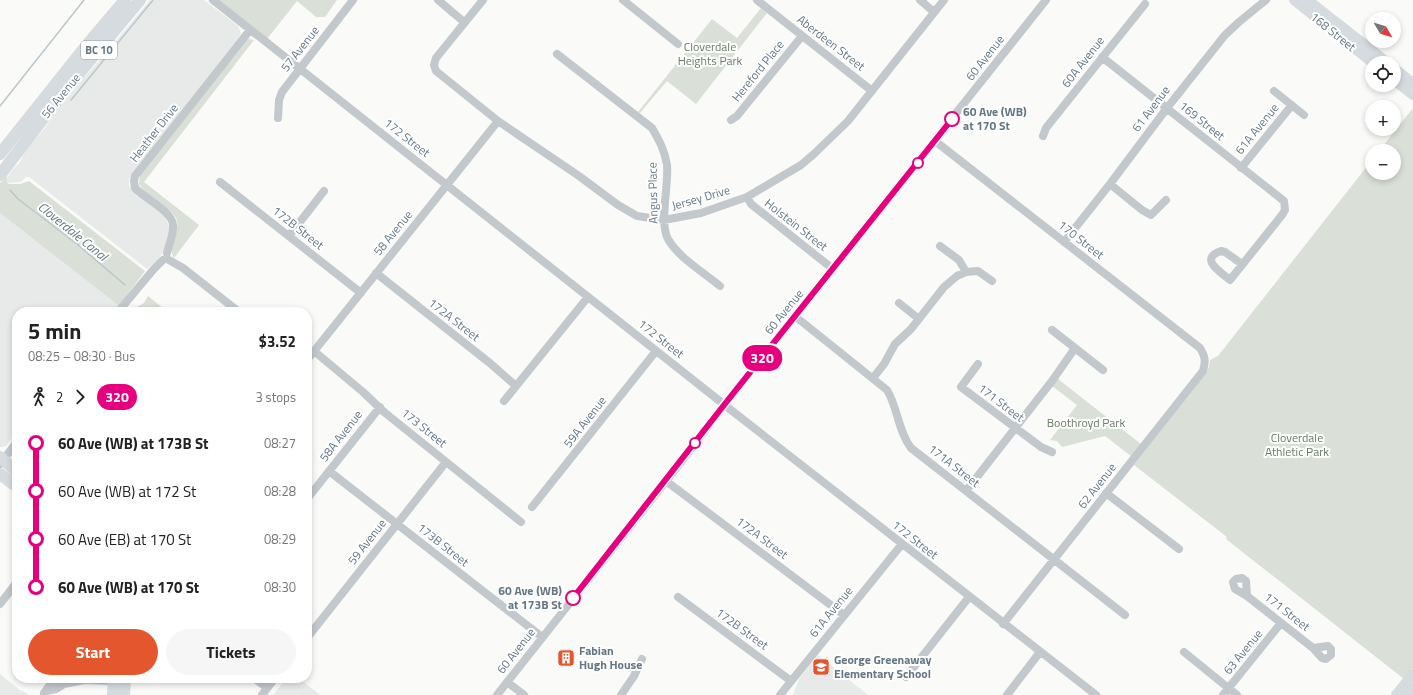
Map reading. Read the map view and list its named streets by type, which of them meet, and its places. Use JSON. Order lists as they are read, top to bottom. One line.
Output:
{"streets":{"highway":["BC 10","56 Avenue"],"main road":["168 Street"],"street":["Aberdeen Street","57 Avenue","60 Avenue","60A Avenue","Hereford Place","61 Avenue","169 Street","61A Avenue","Heather Drive","172 Street","Angus Place","Jersey Drive","Holstein Street","172B Street","58 Avenue","170 Street","172A Street","171 Street","59A Avenue","173 Street","58A Avenue","171A Street","62 Avenue","59 Avenue","173B Street","63 Avenue"]},"crossings":[["Aberdeen Street","Hereford Place"],["Aberdeen Street","Jersey Drive"],["57 Avenue","172 Street"],["60 Avenue","172 Street"],["60 Avenue","Holstein Street"],["60 Avenue","170 Street"],["60 Avenue","172A Street"],["60 Avenue","171A Street"],["60 Avenue","173B Street"],["60A Avenue","169 Street"],["61 Avenue","169 Street"],["61 Avenue","170 Street"],["169 Street","61A Avenue"],["61A Avenue","172 Street"],["61A Avenue","172B Street"],["61A Avenue","172A Street"],["Heather Drive","172 Street"],["172 Street","58 Avenue"],["172 Street","59A Avenue"],["172 Street","62 Avenue"],["Angus Place","Jersey Drive"],["Jersey Drive","Holstein Street"],["Jersey Drive","58 Avenue"],["172B Street","58 Avenue"],["58 Avenue","172A Street"],["58 Avenue","173 Street"],["170 Street","62 Avenue"],["171 Street","63 Avenue"],["173 Street","58A Avenue"],["173 Street","59 Avenue"],["58A Avenue","173B Street"],["171A Street","62 Avenue"],["59 Avenue","173B Street"]],"water":["Cloverdale Canal"],"parks":["Cloverdale Heights Park","Boothroyd Park","Cloverdale Athletic Park"],"places":{"other":["60 Ave (WB) at 170 St","60 Ave (WB) at 173B St"],"building":["Fabian Hugh House"],"school or university":["George Greenaway Elementary School"]},"lines":["bus line 320"],"north":"bottom right","page":{"on_map":"320","map_buttons":["+","−"],"heading":["5 min","08:25 – 08:30 · Bus","$3.52"],"legs":["2","320","3 stops"],"list":[{"name":"60 Ave (WB) at 173B St","value":"08:27"},{"name":"60 Ave (WB) at 172 St","value":"08:28"},{"name":"60 Ave (EB) at 170 St","value":"08:29"},{"name":"60 Ave (WB) at 170 St","value":"08:30"}],"buttons":["Start","Tickets"]}}
